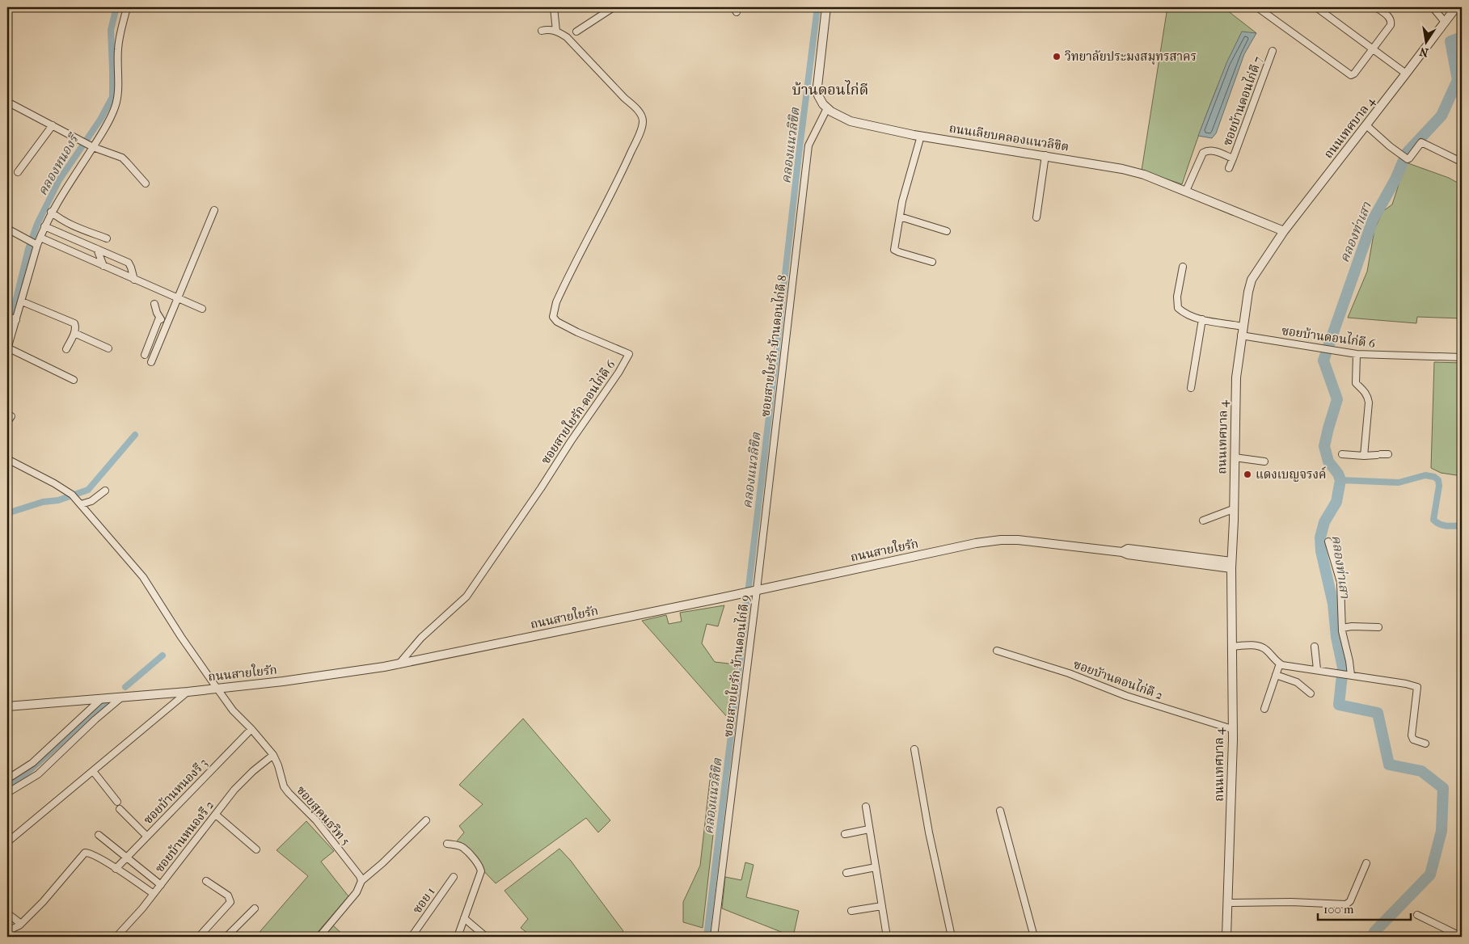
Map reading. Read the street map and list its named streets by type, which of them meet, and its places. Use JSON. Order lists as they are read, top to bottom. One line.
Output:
{"streets":{"street":["ซอยบ้านดอนไก่ดี 7","ถนนเทศบาล 4","ถนนเลียบคลองแนวลิขิต","ซอยบ้านดอนไก่ดี 6","ซอยสายใยรัก-บ้านดอนไก่ดี 8","ซอยสายใยรัก-ดอนไก่ดี 6","ถนนสายใยรัก","ซอยสายใยรัก-บ้านดอนไก่ดี 9","ซอยบัานดอนไก่ดี 2","ซอยบ้านหนองรี 3","ซอยสุคนธวิท 5","ซอยบ้านหนองรี 2","ซอย 1"]},"crossings":[["ซอยบ้านดอนไก่ดี 7","ถนนเลียบคลองแนวลิขิต"],["ถนนเทศบาล 4","ถนนเลียบคลองแนวลิขิต"],["ถนนเทศบาล 4","ซอยบ้านดอนไก่ดี 6"],["ถนนเทศบาล 4","ถนนสายใยรัก"],["ถนนเทศบาล 4","ซอยบัานดอนไก่ดี 2"],["ถนนเลียบคลองแนวลิขิต","ซอยสายใยรัก-บ้านดอนไก่ดี 8"],["ซอยสายใยรัก-บ้านดอนไก่ดี 8","ถนนสายใยรัก"],["ซอยสายใยรัก-บ้านดอนไก่ดี 8","ซอยสายใยรัก-บ้านดอนไก่ดี 9"],["ซอยสายใยรัก-ดอนไก่ดี 6","ถนนสายใยรัก"],["ถนนสายใยรัก","ซอยสายใยรัก-บ้านดอนไก่ดี 9"],["ถนนสายใยรัก","ซอยสุคนธวิท 5"],["ซอยบ้านหนองรี 3","ซอยสุคนธวิท 5"],["ซอยสุคนธวิท 5","ซอยบ้านหนองรี 2"]],"districts":["บ้านดอนไก่ดี"],"water":["คลองแนวลิขิต","คลองหนองรี","คลองท่าเสา"],"places":["วิทยาลัยประมงสมุทรสาคร","แดงเบญจรงค์"],"scale_bar":"100 m","north":"bottom"}
